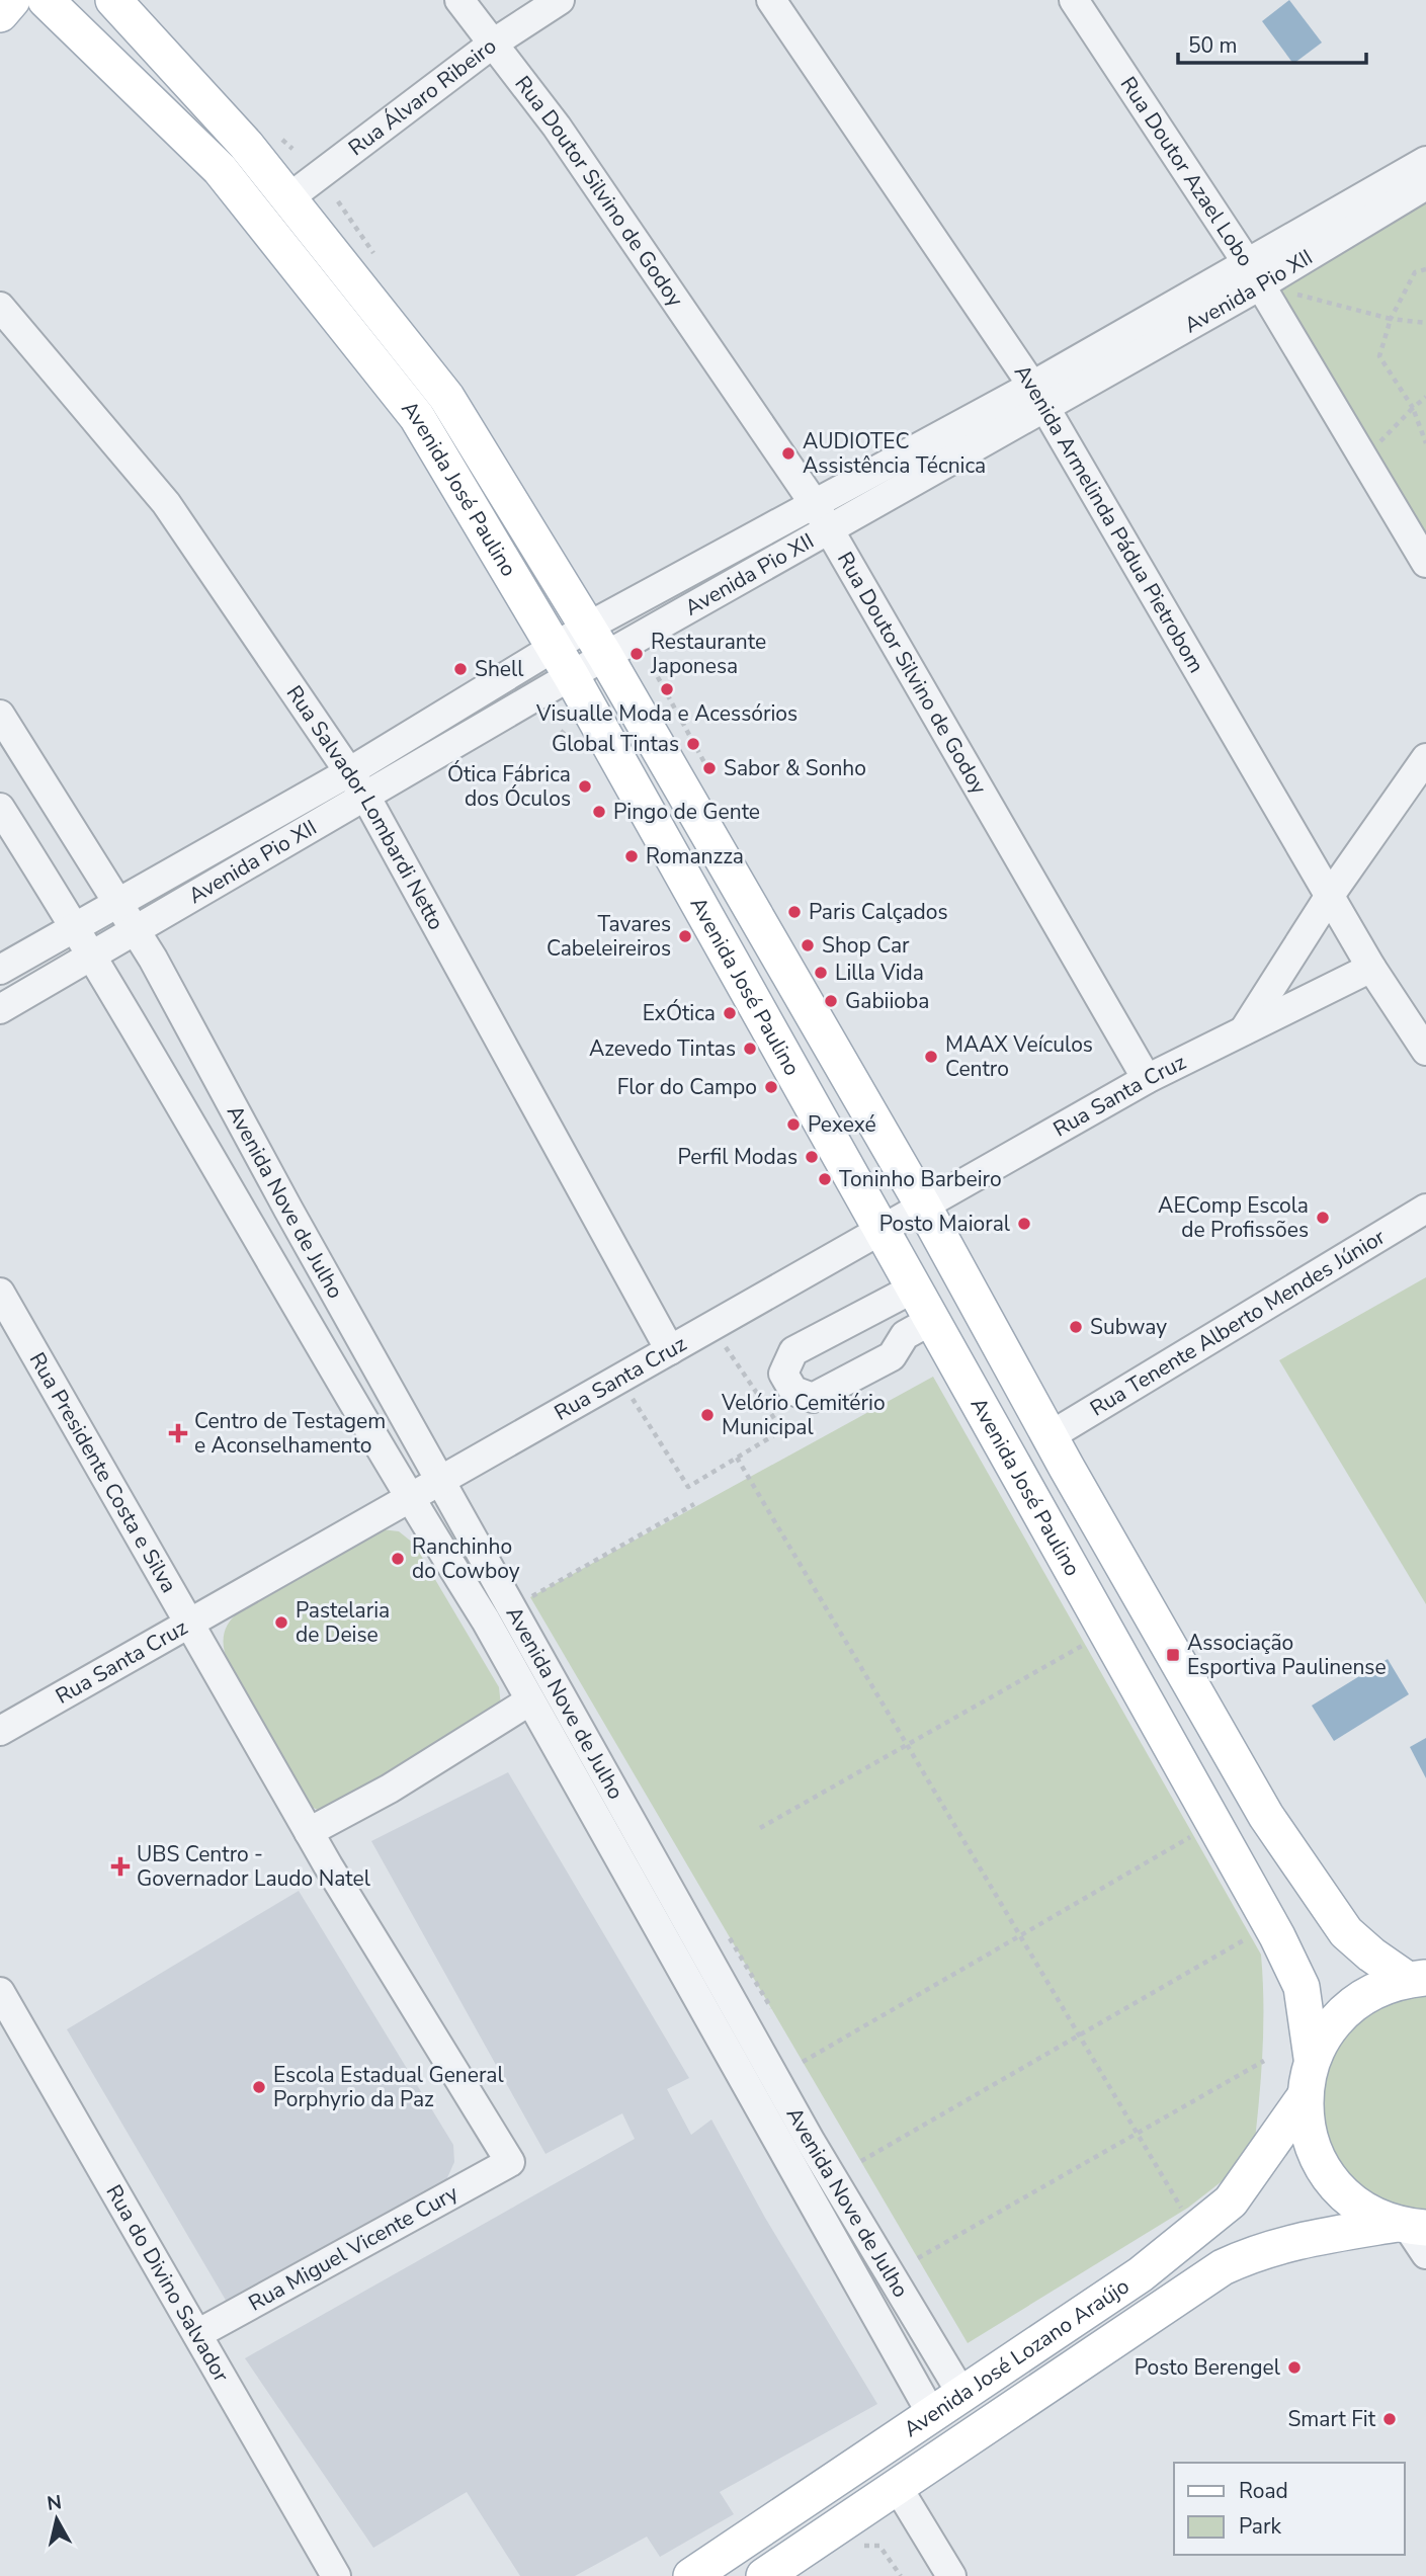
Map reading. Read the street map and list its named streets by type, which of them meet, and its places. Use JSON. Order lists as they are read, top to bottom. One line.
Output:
{"streets":{"main road":["Avenida José Paulino","Avenida José Lozano Araújo"],"street":["Rua Álvaro Ribeiro","Rua Doutor Azael Lobo","Rua Doutor Silvino de Godoy","Avenida Pio XII","Avenida Armelinda Pádua Pietrobom","Rua Salvador Lombardi Netto","Rua Santa Cruz","Avenida Nove de Julho","Rua Tenente Alberto Mendes Júnior","Rua Presidente Costa e Silva","Rua Miguel Vicente Cury","Rua do Divino Salvador"]},"crossings":[["Rua Álvaro Ribeiro","Rua Doutor Silvino de Godoy"],["Rua Álvaro Ribeiro","Avenida José Paulino"],["Rua Doutor Azael Lobo","Avenida Pio XII"],["Rua Doutor Silvino de Godoy","Avenida Pio XII"],["Rua Doutor Silvino de Godoy","Rua Santa Cruz"],["Avenida Pio XII","Avenida José Paulino"],["Avenida Pio XII","Avenida Armelinda Pádua Pietrobom"],["Avenida Pio XII","Rua Salvador Lombardi Netto"],["Avenida Pio XII","Avenida Nove de Julho"],["Avenida José Paulino","Rua Santa Cruz"],["Avenida José Paulino","Rua Tenente Alberto Mendes Júnior"],["Avenida Armelinda Pádua Pietrobom","Rua Santa Cruz"],["Rua Salvador Lombardi Netto","Rua Santa Cruz"],["Rua Santa Cruz","Avenida Nove de Julho"],["Rua Santa Cruz","Rua Presidente Costa e Silva"],["Avenida Nove de Julho","Avenida José Lozano Araújo"],["Rua Presidente Costa e Silva","Rua Miguel Vicente Cury"],["Rua Miguel Vicente Cury","Rua do Divino Salvador"]],"places":{"other":["AUDIOTEC Assistência Técnica","Restaurante Japonesa","Shell","Visualle Moda e Acessórios","Global Tintas","Sabor & Sonho","Ótica Fábrica dos Óculos","Pingo de Gente","Romanzza","Paris Calçados","Tavares Cabeleireiros","Shop Car","Lilla Vida","Gabiioba","ExÓtica","Azevedo Tintas","MAAX Veículos Centro","Flor do Campo","Pexexé","Perfil Modas","Toninho Barbeiro","AEComp Escola de Profissões","Posto Maioral","Subway","Velório Cemitério Municipal","Ranchinho do Cowboy","Pastelaria de Deise","Escola Estadual General Porphyrio da Paz","Posto Berengel","Smart Fit"],"health":["Centro de Testagem e Aconselhamento","UBS Centro - Governador Laudo Natel"],"transit":["Associação Esportiva Paulinense"]},"legend":["Road","Park"],"scale_bar":"50 m","north":"top"}
